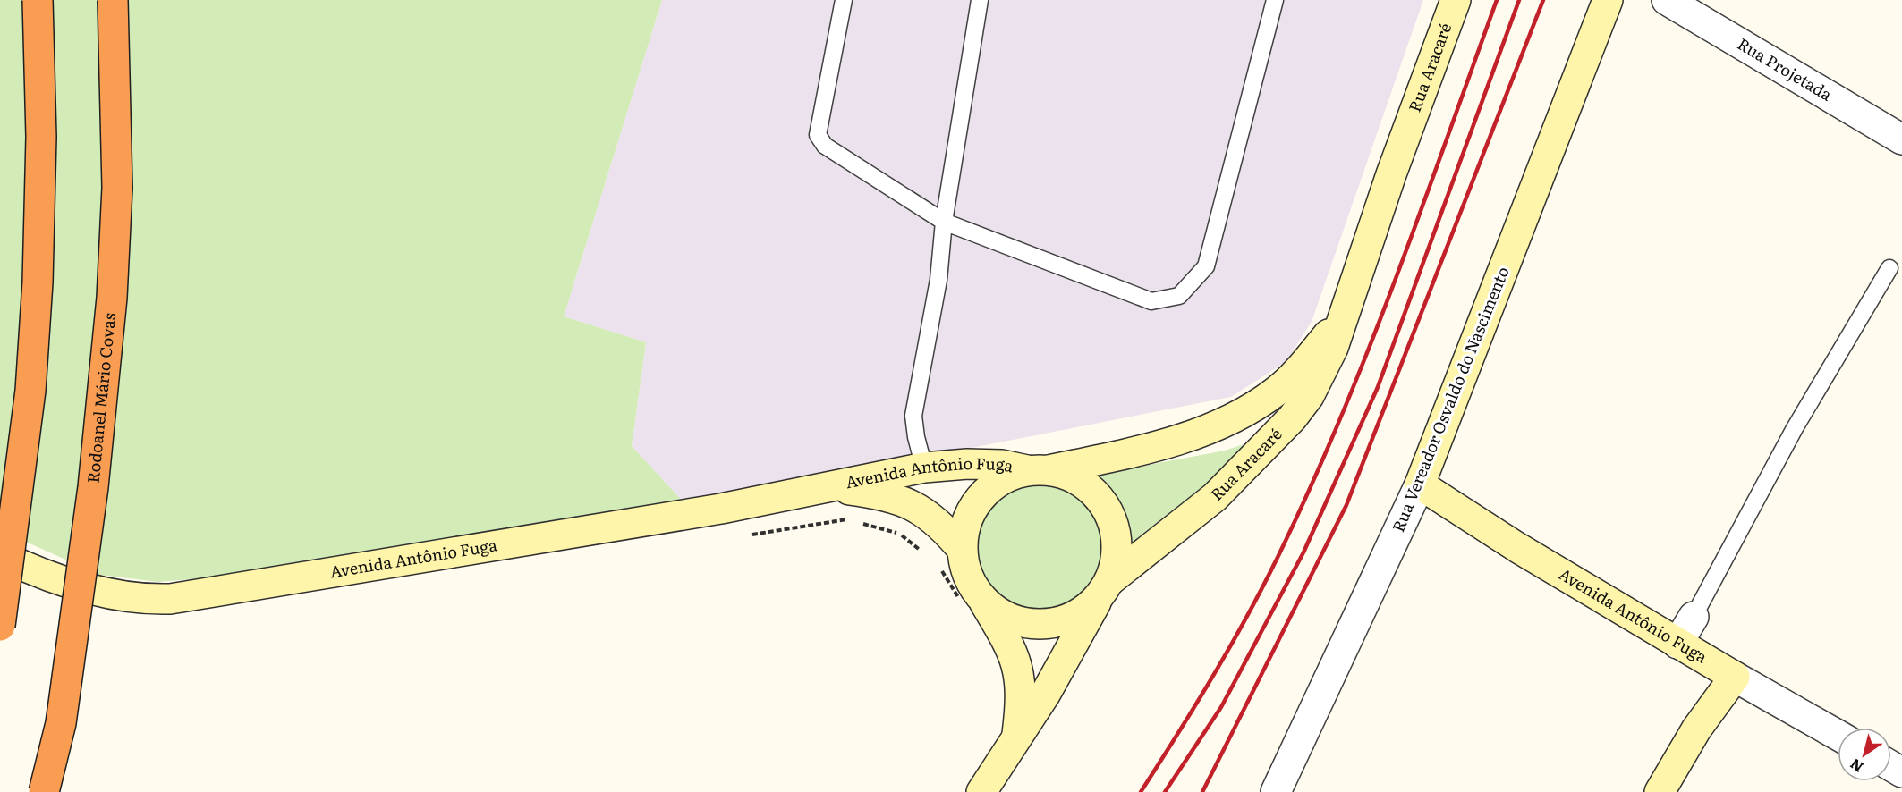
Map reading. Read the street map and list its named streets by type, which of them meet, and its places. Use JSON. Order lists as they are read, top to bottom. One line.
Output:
{"streets":{"highway":["Rodoanel Mário Covas"],"main road":["Rua Aracaré","Rua Vereador Osvaldo do Nascimento","Avenida Antônio Fuga"],"street":["Rua Projetada"]},"crossings":[["Rua Aracaré","Avenida Antônio Fuga"],["Rua Vereador Osvaldo do Nascimento","Avenida Antônio Fuga"]],"north":"bottom left"}
